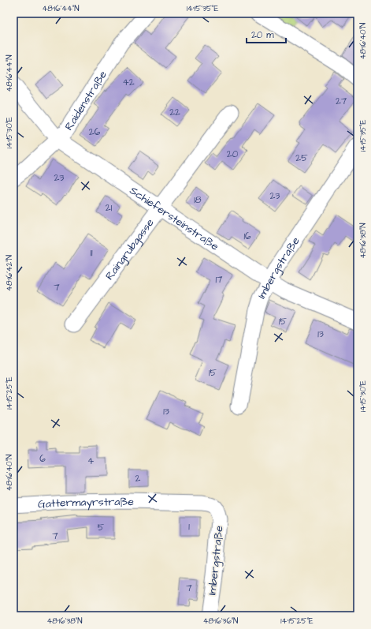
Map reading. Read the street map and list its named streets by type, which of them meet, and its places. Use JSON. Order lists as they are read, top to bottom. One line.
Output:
{"streets":{"street":["Raidenstraße","Schiefersteinstraße","Raingrubgasse","Imbergstraße","Gattermayrstraße"]},"crossings":[["Raidenstraße","Schiefersteinstraße"],["Schiefersteinstraße","Raingrubgasse"],["Schiefersteinstraße","Imbergstraße"],["Imbergstraße","Gattermayrstraße"]],"house_numbers":["42","27","22","26","20","25","23","23","18","21","16","11","17","7","15","13","15","13","6","4","2","1","5","7","7"],"scale_bar":"20 m","coordinates":["48°16'44\"N","14°15'35\"E","48°16'40\"N","14°15'30\"E","48°16'38\"N","48°16'42\"N","14°15'25\"E","48°16'36\"N"]}
